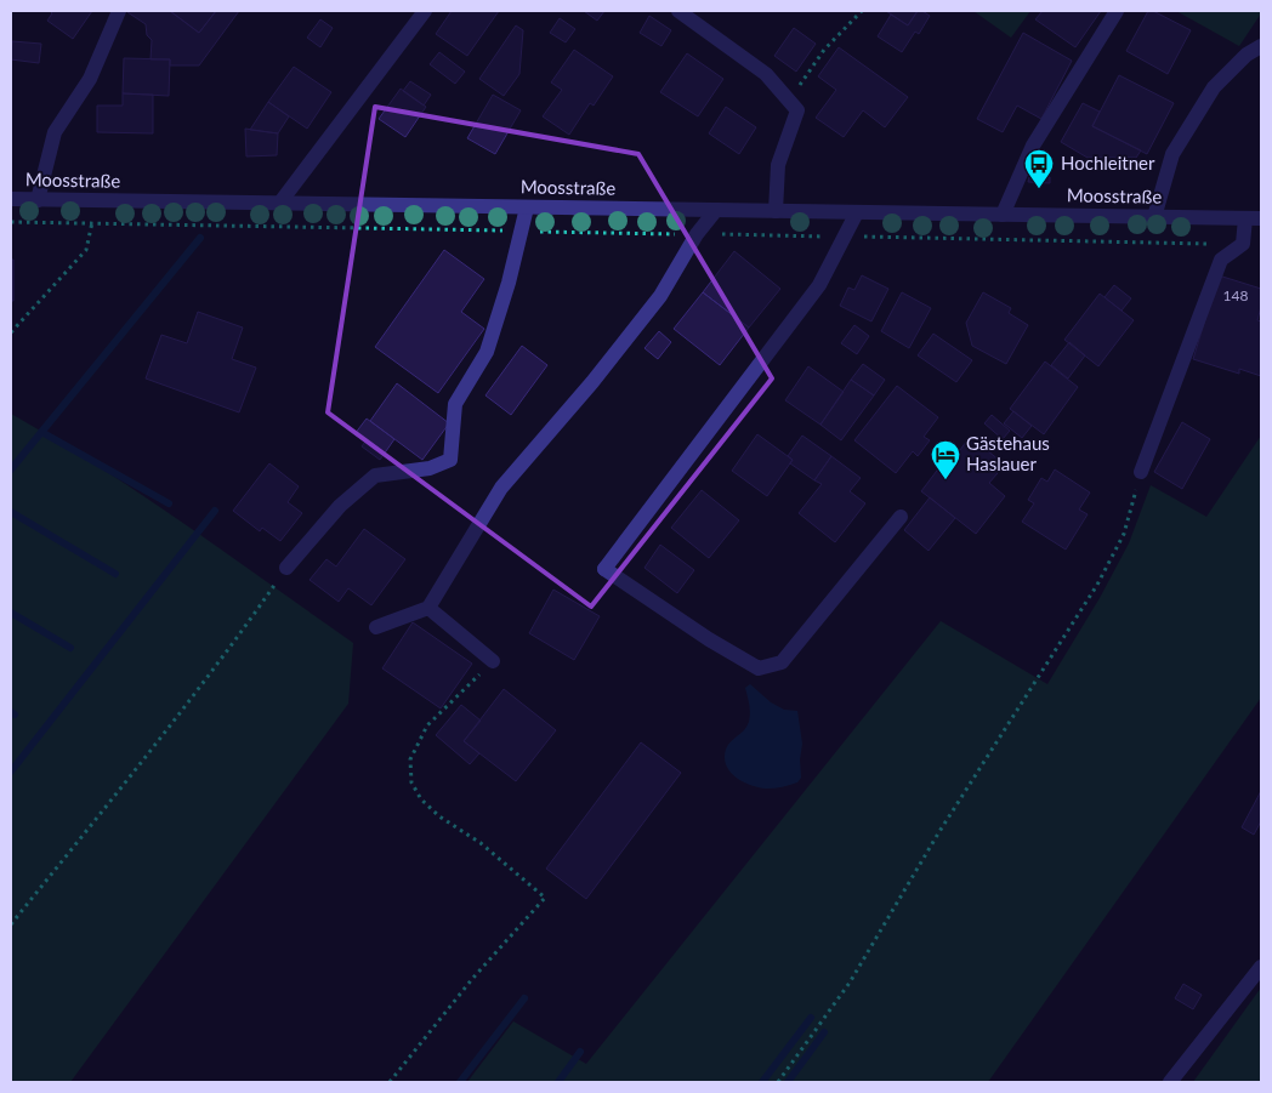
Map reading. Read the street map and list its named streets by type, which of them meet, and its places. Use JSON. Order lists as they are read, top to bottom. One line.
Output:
{"streets":{"street":["Moosstraße"]},"places":{"bus stop":["Hochleitner"],"hotel":["Gästehaus Haslauer"]},"house_numbers":["148"]}
